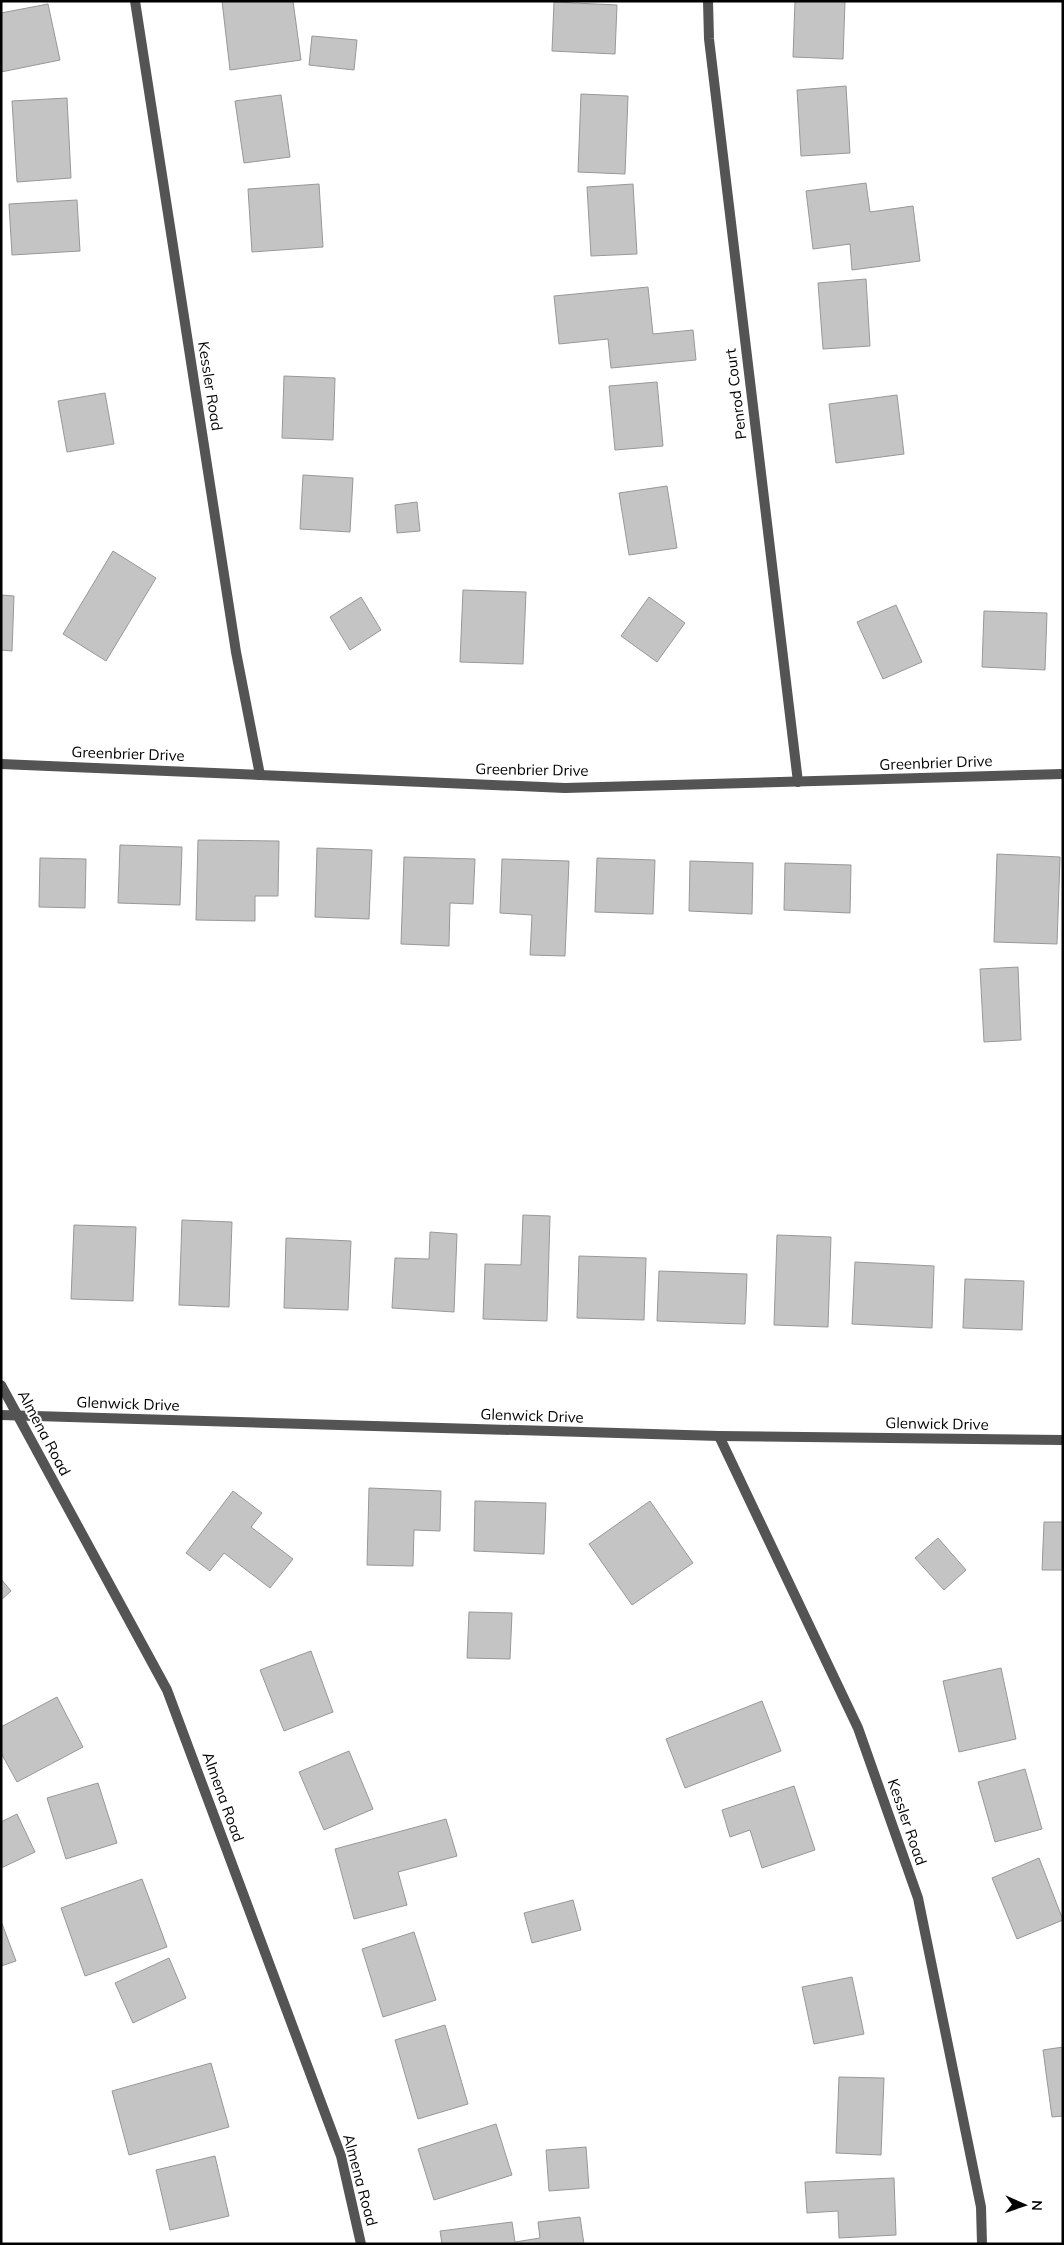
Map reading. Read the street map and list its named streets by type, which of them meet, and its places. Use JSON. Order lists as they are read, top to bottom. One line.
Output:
{"streets":{"street":["Kessler Road","Penrod Court","Greenbrier Drive","Glenwick Drive","Almena Road"]},"crossings":[["Kessler Road","Greenbrier Drive"],["Kessler Road","Glenwick Drive"],["Penrod Court","Greenbrier Drive"],["Glenwick Drive","Almena Road"]],"north":"right"}
